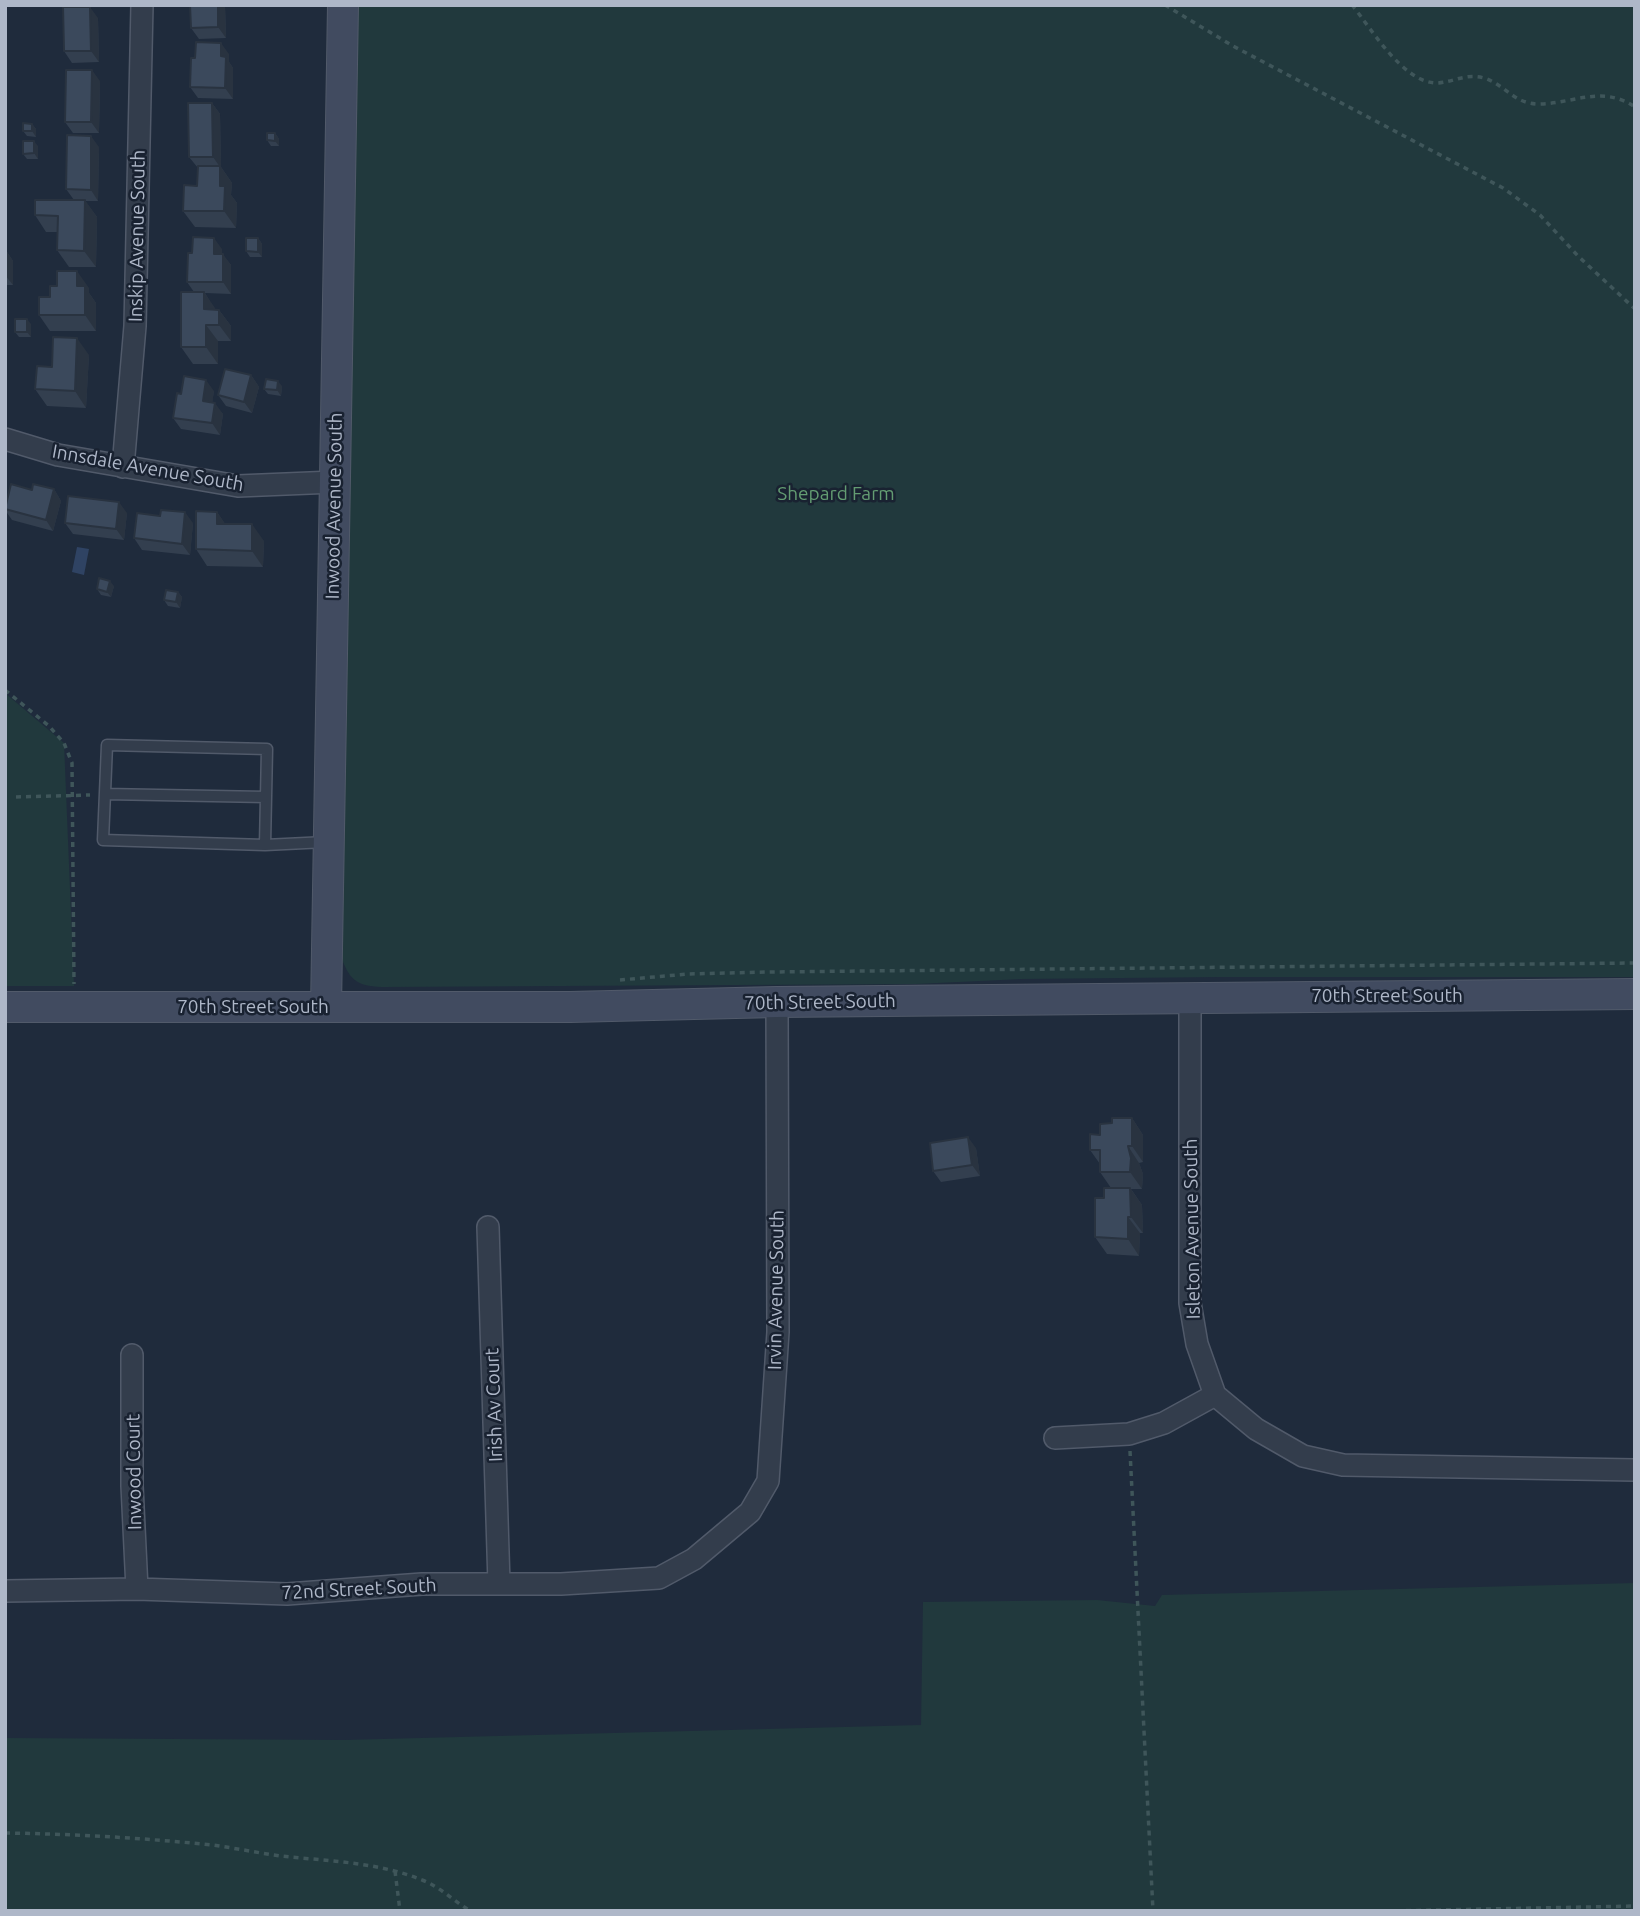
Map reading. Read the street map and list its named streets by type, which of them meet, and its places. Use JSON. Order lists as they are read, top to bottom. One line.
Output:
{"streets":{"main road":["Inwood Avenue South","70th Street South"],"street":["Inskip Avenue South","Innsdale Avenue South","Isleton Avenue South","Irvin Avenue South","Irish Av Court","Inwood Court","72nd Street South"]},"crossings":[["Inskip Avenue South","Innsdale Avenue South"],["Innsdale Avenue South","Inwood Avenue South"],["Inwood Avenue South","70th Street South"],["70th Street South","Isleton Avenue South"],["70th Street South","Irvin Avenue South"],["Irvin Avenue South","72nd Street South"],["Irish Av Court","72nd Street South"],["Inwood Court","72nd Street South"]],"parks":["Shepard Farm"]}
